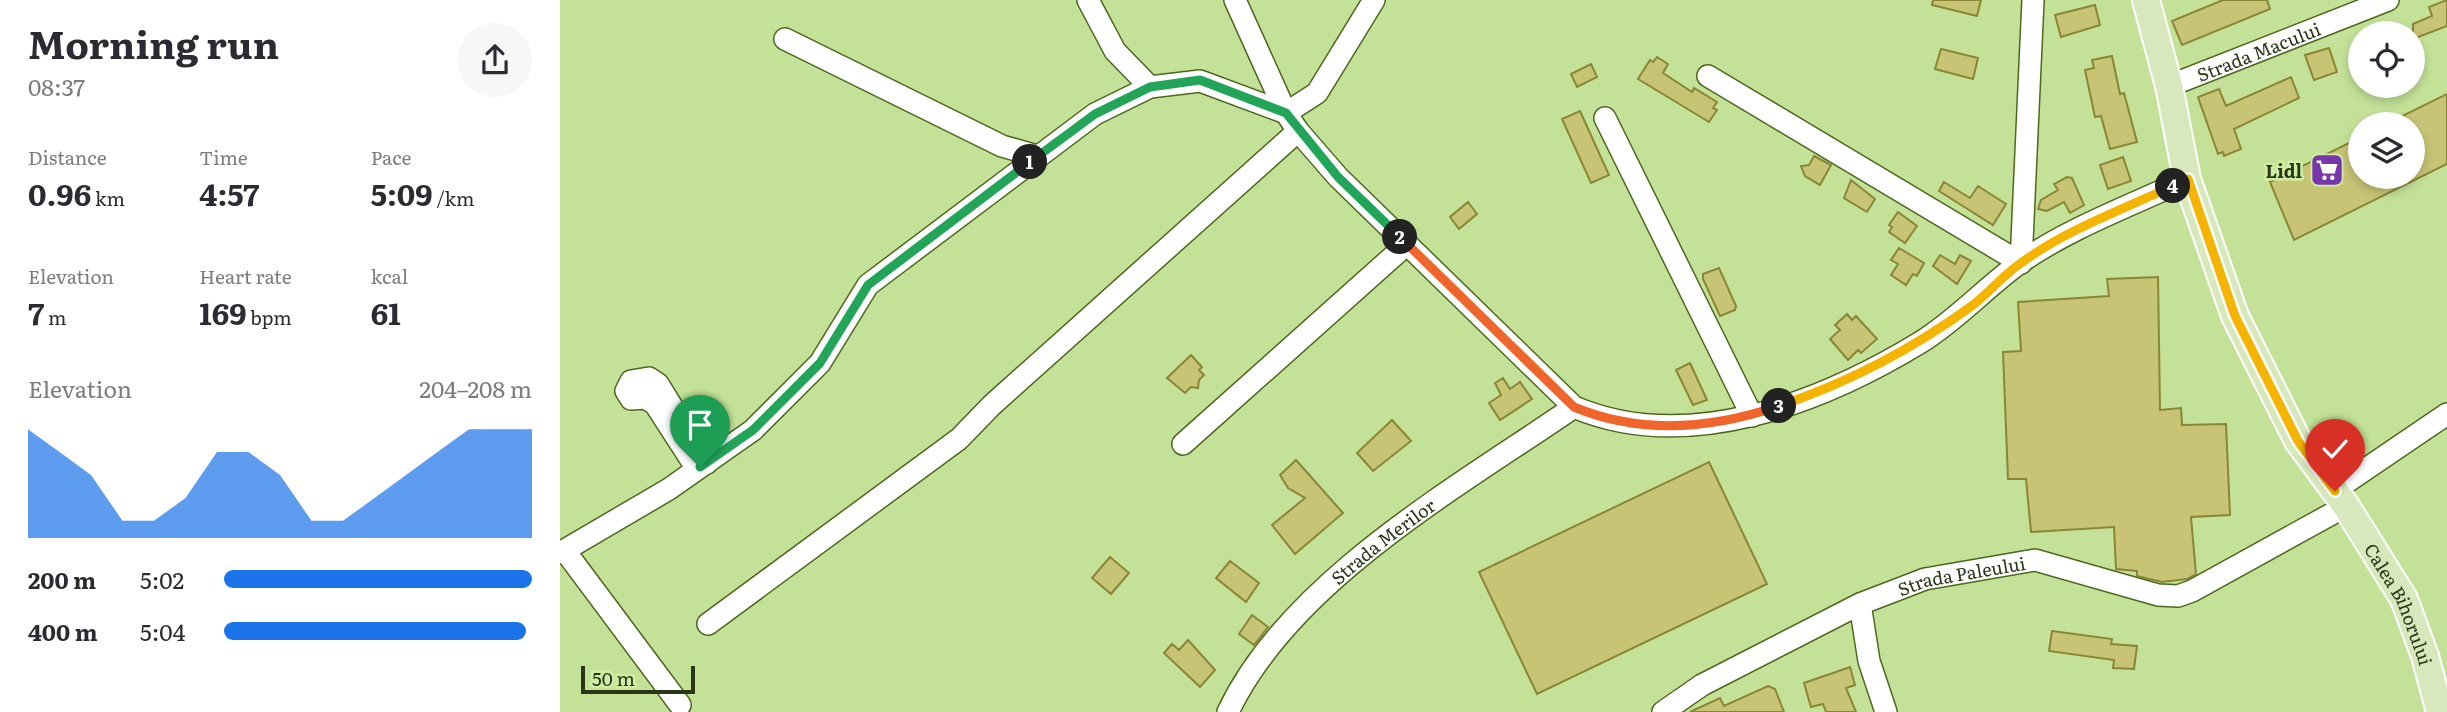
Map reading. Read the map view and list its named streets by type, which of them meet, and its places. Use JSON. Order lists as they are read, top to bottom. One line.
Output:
{"streets":{"main road":["Calea Bihorului"],"street":["Strada Macului","Strada Merilor","Strada Paleului"]},"crossings":[["Strada Macului","Calea Bihorului"],["Strada Paleului","Calea Bihorului"]],"places":{"supermarket":["Lidl"]},"scale_bar":"50 m","page":{"heading":["Morning run","08:37"],"stats":[["Distance","0.96 km"],["Time","4:57"],["Pace","5:09 /km"],["Elevation","7 m"],["Heart rate","169 bpm"],["kcal","61"]],"pins":["1","4","2","3"],"chart":["Elevation","204–208 m"],"list":[{"name":"200 m","note":"5:02"},{"name":"400 m","note":"5:04"}],"scale":"50 m"}}
